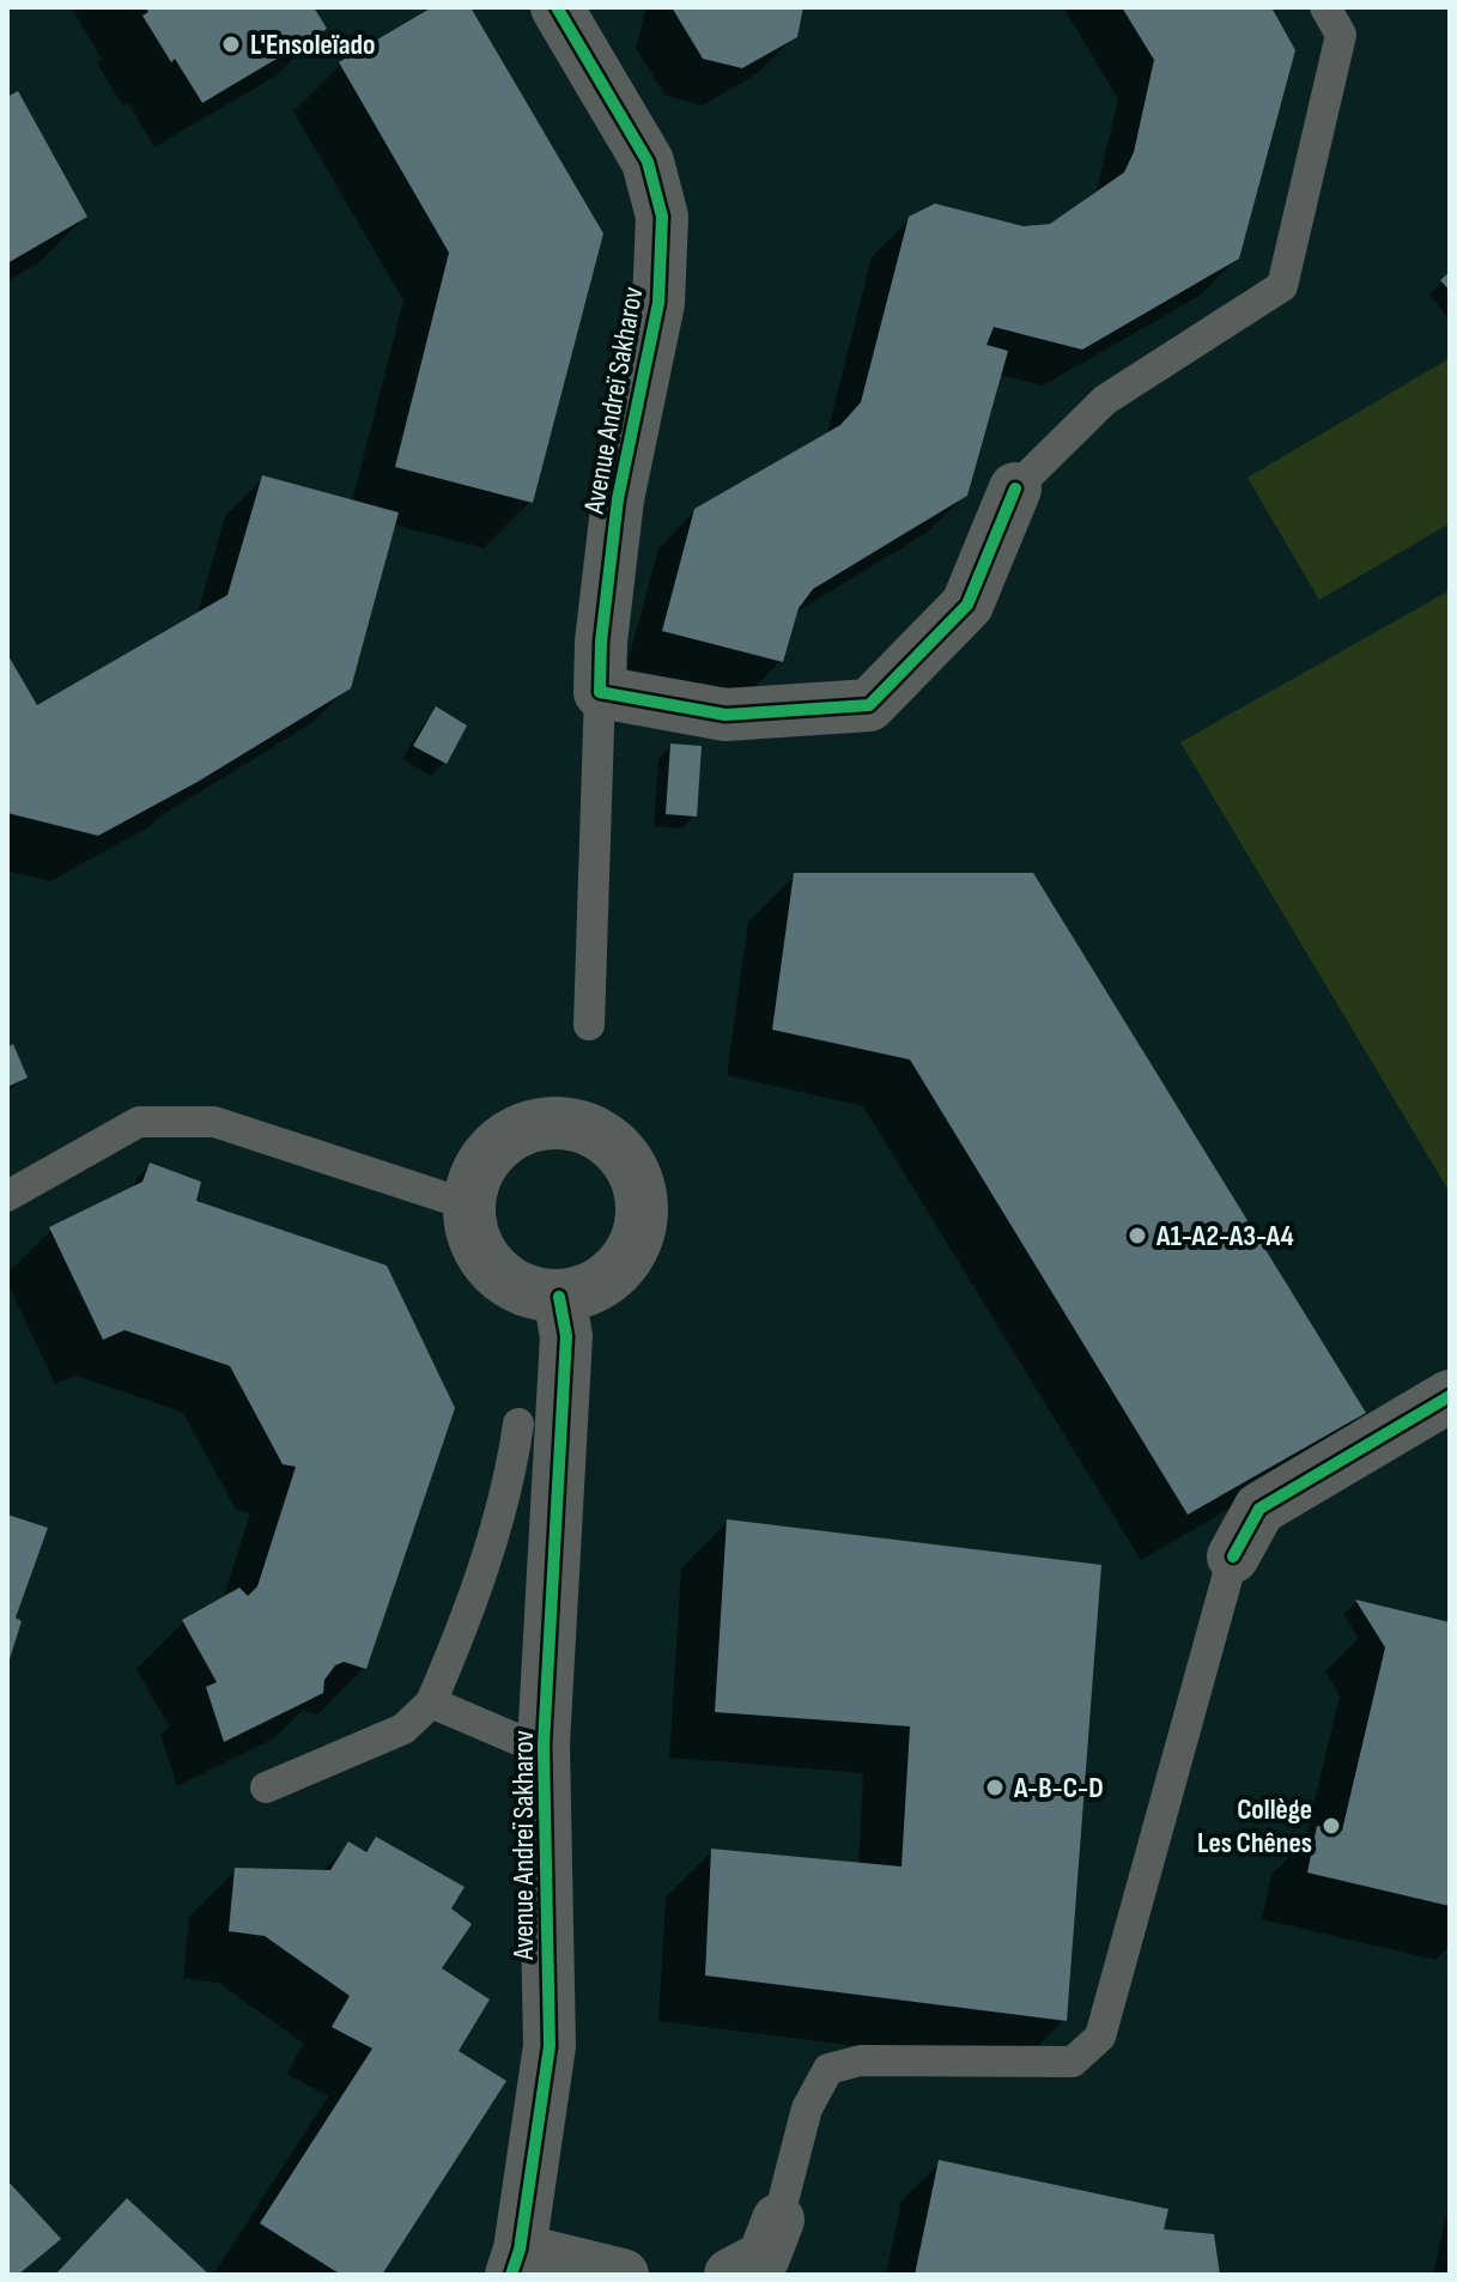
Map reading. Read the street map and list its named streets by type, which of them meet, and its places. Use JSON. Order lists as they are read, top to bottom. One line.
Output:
{"streets":{"street":["Avenue Andreï Sakharov"]},"places":["L'Ensoleïado","A1-A2-A3-A4","A-B-C-D","Collège Les Chênes"]}
